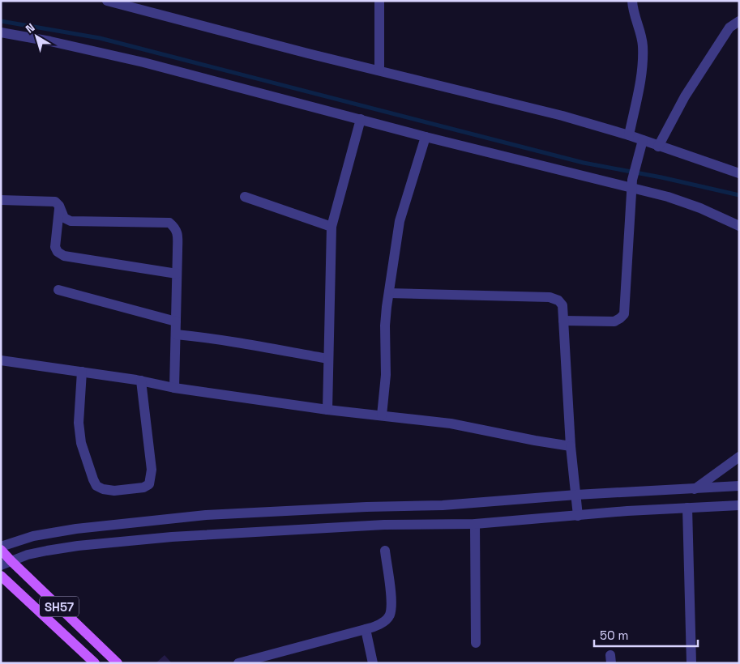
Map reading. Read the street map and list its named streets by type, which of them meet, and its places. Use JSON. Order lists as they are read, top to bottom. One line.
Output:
{"streets":{"main road":["SH57"]},"scale_bar":"50 m","north":"top left"}
